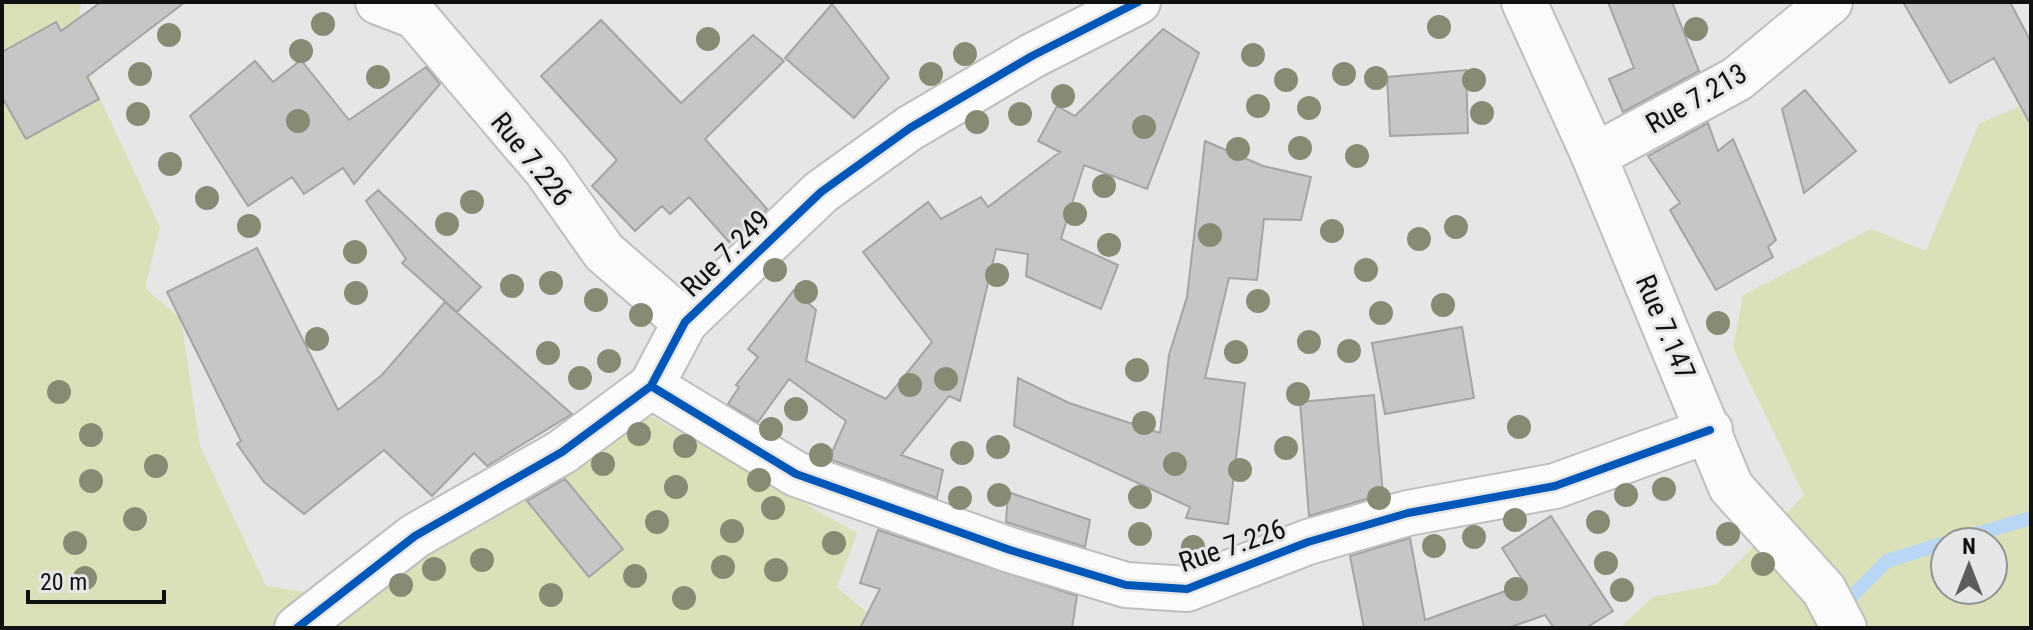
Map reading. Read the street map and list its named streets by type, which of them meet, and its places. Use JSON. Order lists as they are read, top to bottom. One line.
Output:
{"streets":{"street":["Rue 7.213","Rue 7.226","Rue 7.249","Rue 7.147"]},"crossings":[["Rue 7.213","Rue 7.147"],["Rue 7.226","Rue 7.249"],["Rue 7.226","Rue 7.147"]],"scale_bar":"20 m","north":"top"}
